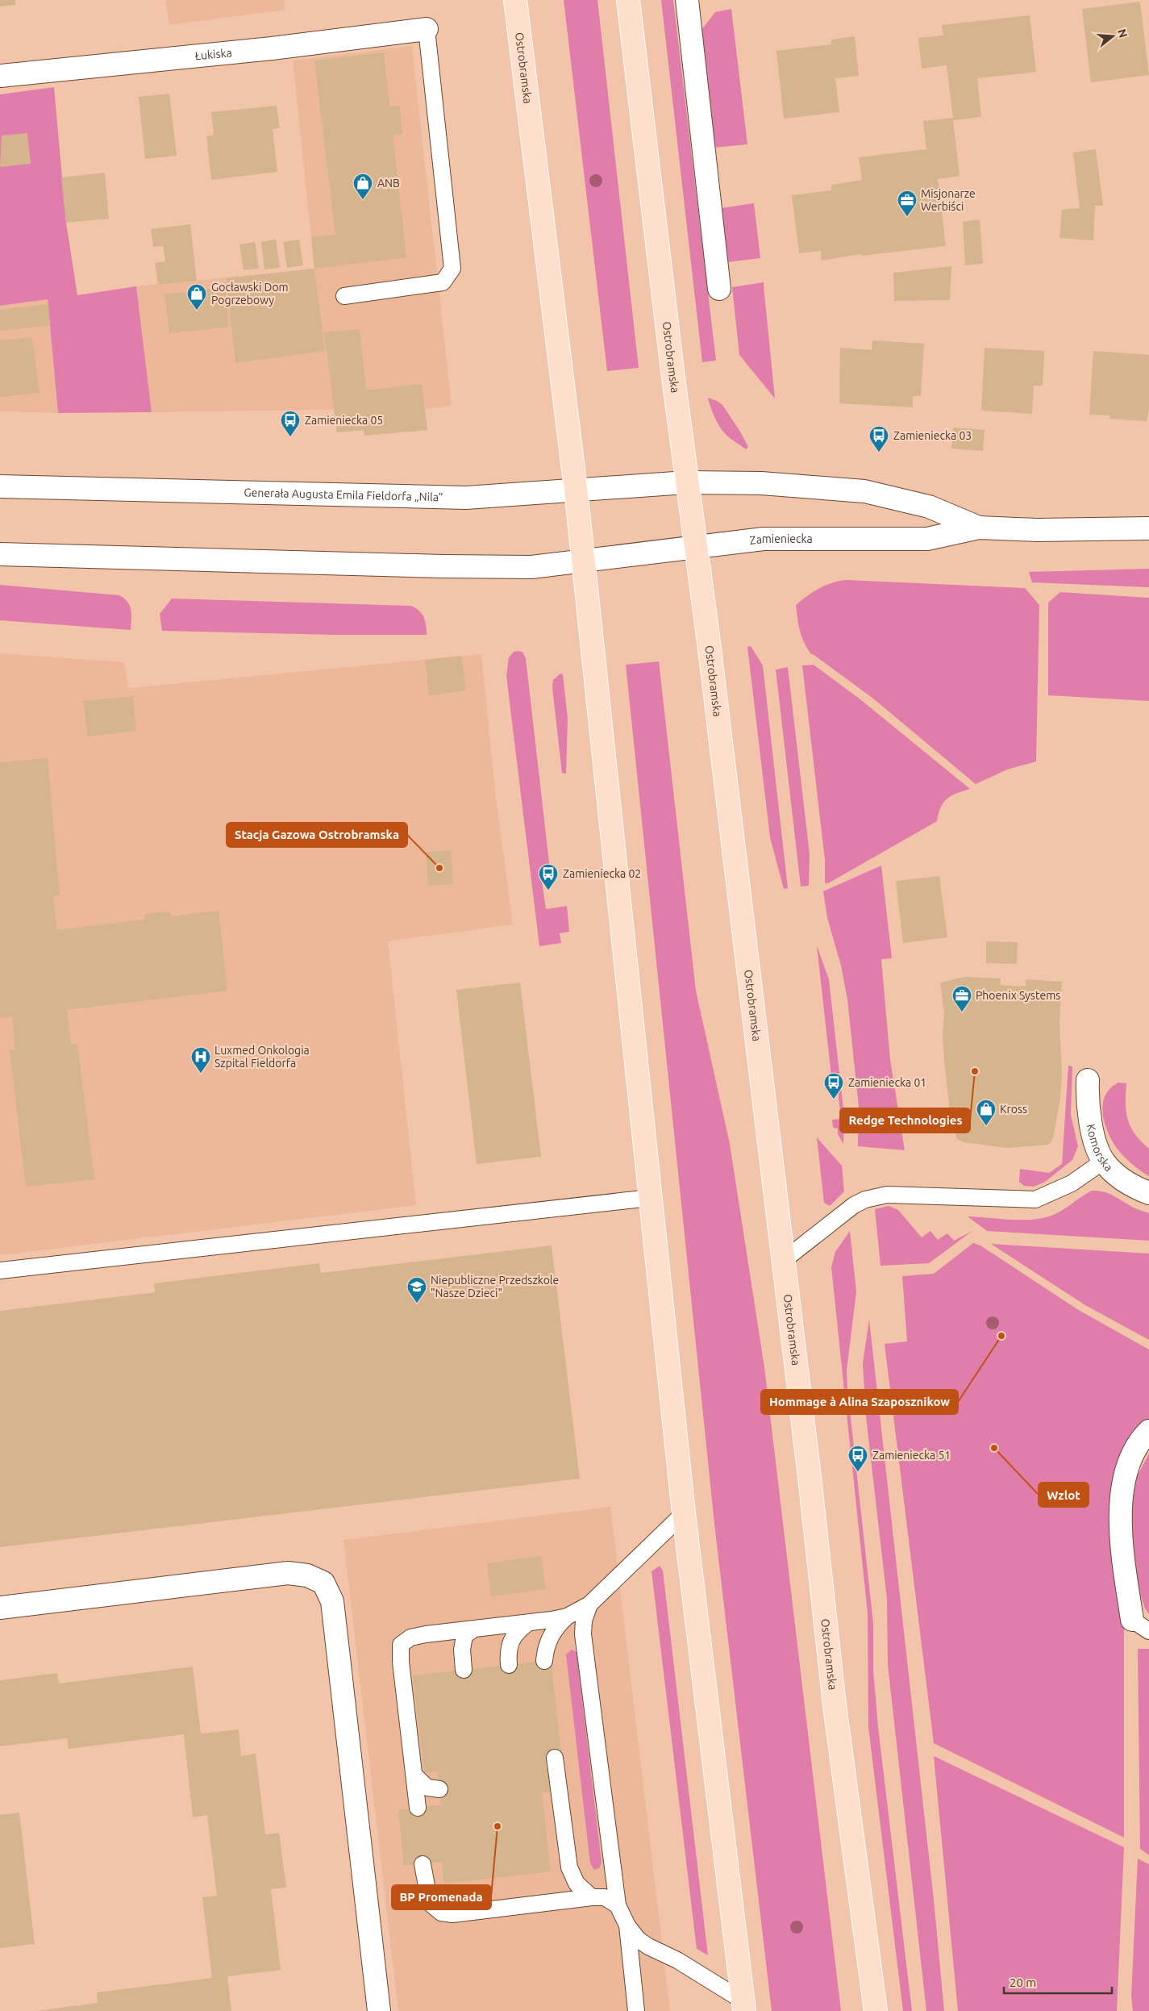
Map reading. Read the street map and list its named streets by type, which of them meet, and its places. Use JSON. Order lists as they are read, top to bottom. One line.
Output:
{"streets":{"main road":["Ostrobramska"],"street":["Łukiska","Generała Augusta Emila Fieldorfa „Nila”","Zamieniecka","Komorska"]},"crossings":[["Ostrobramska","Generała Augusta Emila Fieldorfa „Nila”"],["Ostrobramska","Zamieniecka"],["Generała Augusta Emila Fieldorfa „Nila”","Zamieniecka"]],"places":{"shop":["ANB","Gocławski Dom Pogrzebowy","Kross"],"office":["Misjonarze Werbiści","Phoenix Systems"],"bus stop":["Zamieniecka 05","Zamieniecka 03","Zamieniecka 02","Zamieniecka 01","Zamieniecka 51"],"other":["Stacja Gazowa Ostrobramska","Redge Technologies","Hommage à Alina Szaposznikow","Wzlot","BP Promenada"],"hospital":["Luxmed Onkologia Szpital Fieldorfa"],"school or university":["Niepubliczne Przedszkole \"Nasze Dzieci\""]},"scale_bar":"20 m","north":"right"}
